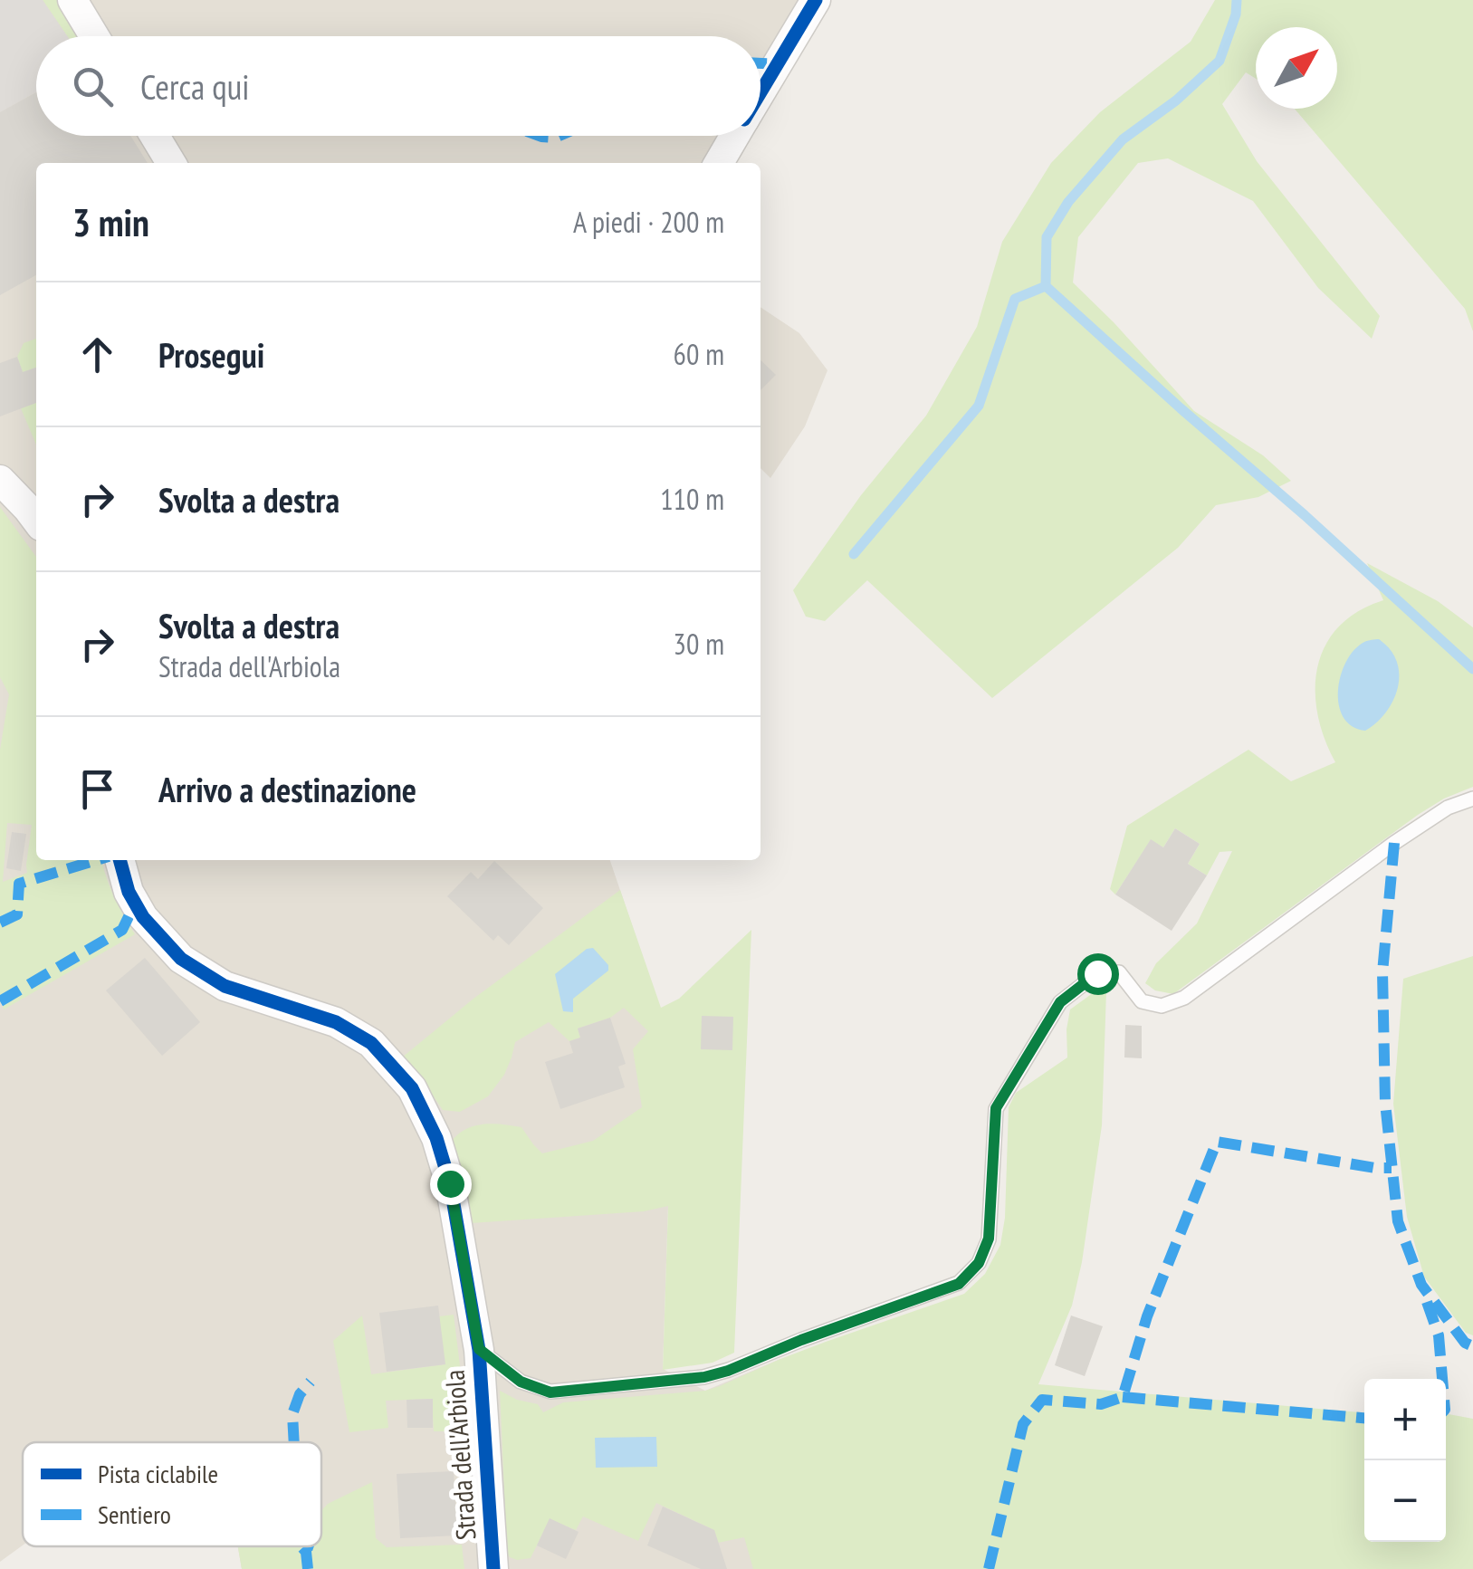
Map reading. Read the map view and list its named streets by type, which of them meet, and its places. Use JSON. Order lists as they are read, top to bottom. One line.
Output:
{"streets":{"street":["Strada dell'Arbiola"]},"legend":["Pista ciclabile","Sentiero"],"north":"top right","page":{"search":"Cerca qui","heading":["3 min","A piedi · 200 m"],"list":[["Prosegui","60 m"],["Svolta a destra","110 m"],["Svolta a destra","Strada dell'Arbiola","30 m"],"Arrivo a destinazione"],"map_buttons":["+","−"]}}
